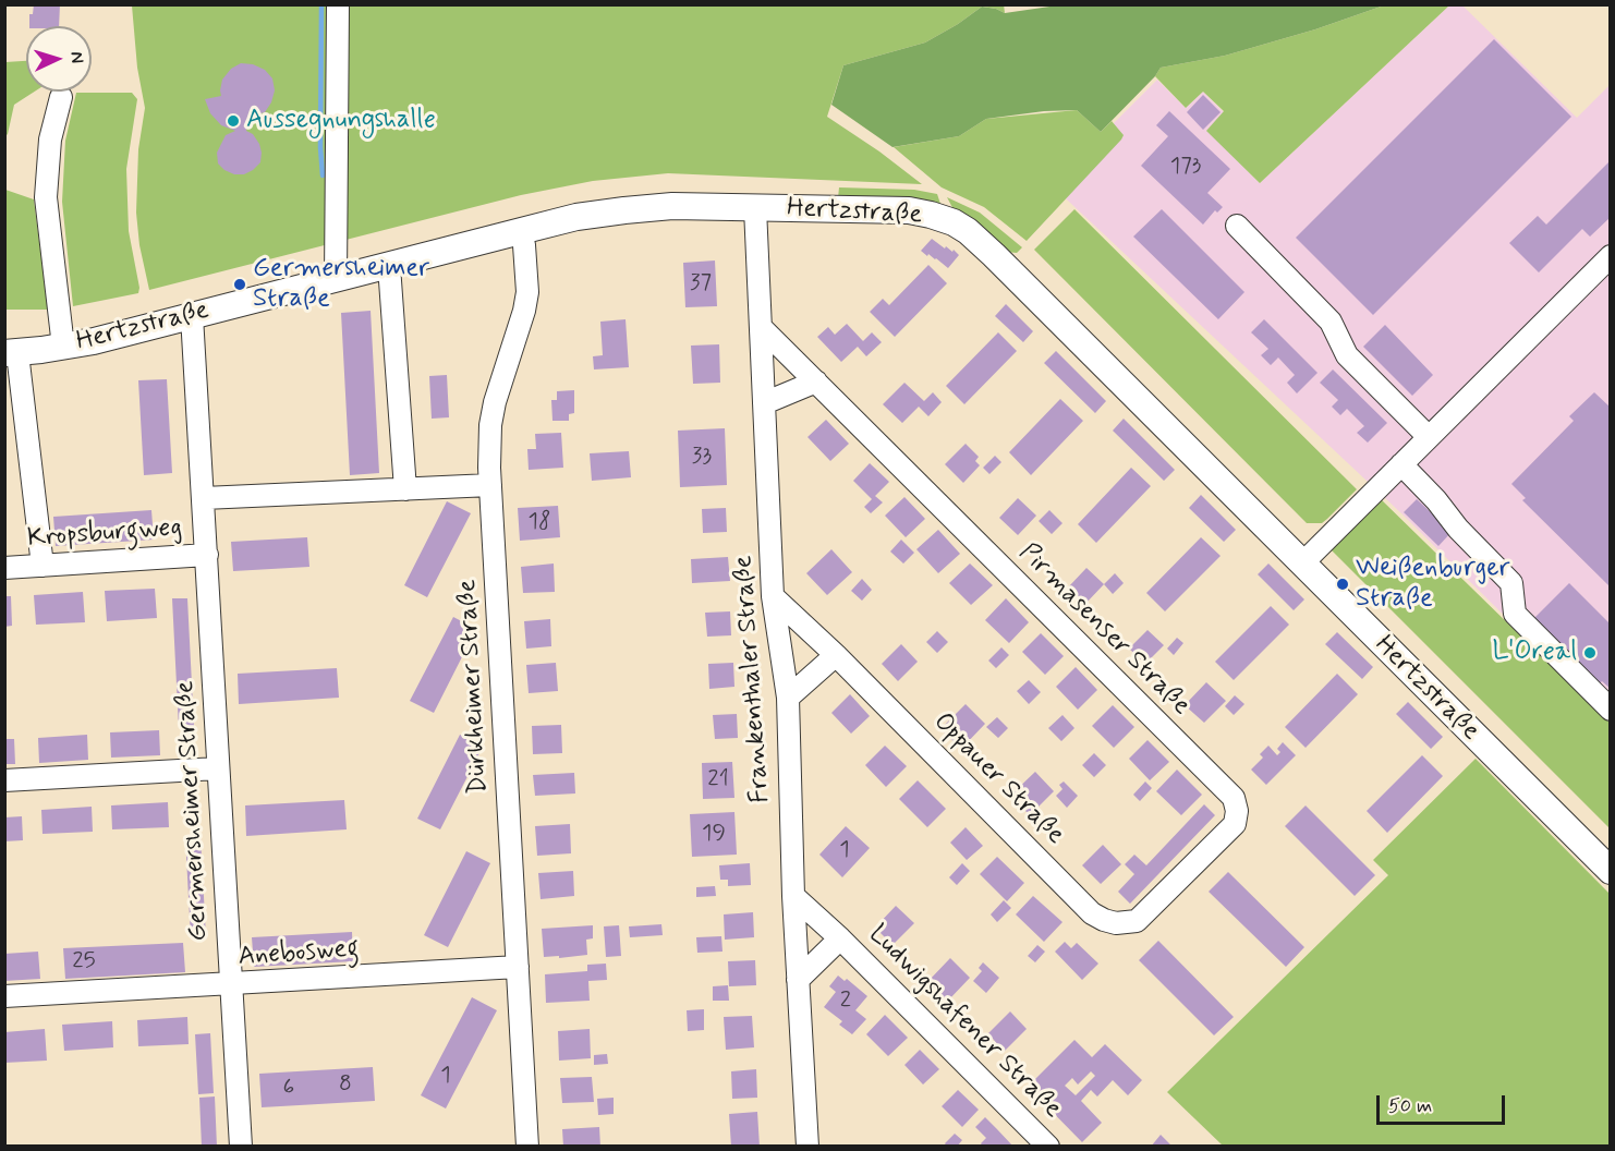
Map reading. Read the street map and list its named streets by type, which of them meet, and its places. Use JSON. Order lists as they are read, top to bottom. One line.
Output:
{"streets":{"main road":["Hertzstraße"],"street":["Kropsburgweg","Pirmasenser Straße","Frankenthaler Straße","Dürkheimer Straße","Oppauer Straße","Germersheimer Straße","Anebosweg","Ludwigshafener Straße"]},"crossings":[["Hertzstraße","Frankenthaler Straße"],["Hertzstraße","Dürkheimer Straße"],["Hertzstraße","Germersheimer Straße"],["Kropsburgweg","Germersheimer Straße"],["Pirmasenser Straße","Frankenthaler Straße"],["Pirmasenser Straße","Oppauer Straße"],["Frankenthaler Straße","Oppauer Straße"],["Frankenthaler Straße","Ludwigshafener Straße"],["Dürkheimer Straße","Anebosweg"],["Germersheimer Straße","Anebosweg"]],"places":["Aussegnungshalle","Germersheimer Straße","Weißenburger Straße","L'Oreal"],"house_numbers":["173","37","33","18","21","19","1","25","2","1","8","6"],"scale_bar":"50 m","north":"right"}
